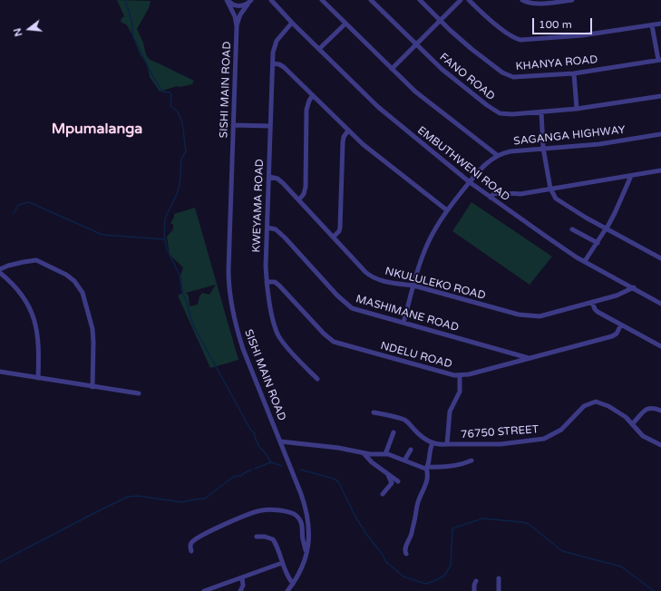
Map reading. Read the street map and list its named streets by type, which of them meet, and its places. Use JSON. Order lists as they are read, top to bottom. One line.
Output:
{"streets":{"street":["KHANYA ROAD","FANO ROAD","SISHI MAIN ROAD","SAGANGA HIGHWAY","EMBUTHWENI ROAD","KWEYAMA ROAD","NKULULEKO ROAD","MASHIMANE ROAD","NDELU ROAD","76750 STREET"]},"crossings":[["SAGANGA HIGHWAY","EMBUTHWENI ROAD"],["SAGANGA HIGHWAY","NKULULEKO ROAD"],["SAGANGA HIGHWAY","MASHIMANE ROAD"],["EMBUTHWENI ROAD","KWEYAMA ROAD"],["EMBUTHWENI ROAD","NKULULEKO ROAD"],["KWEYAMA ROAD","NKULULEKO ROAD"],["KWEYAMA ROAD","MASHIMANE ROAD"],["KWEYAMA ROAD","NDELU ROAD"],["MASHIMANE ROAD","NDELU ROAD"],["NDELU ROAD","76750 STREET"]],"districts":["Mpumalanga"],"scale_bar":"100 m","north":"left"}
